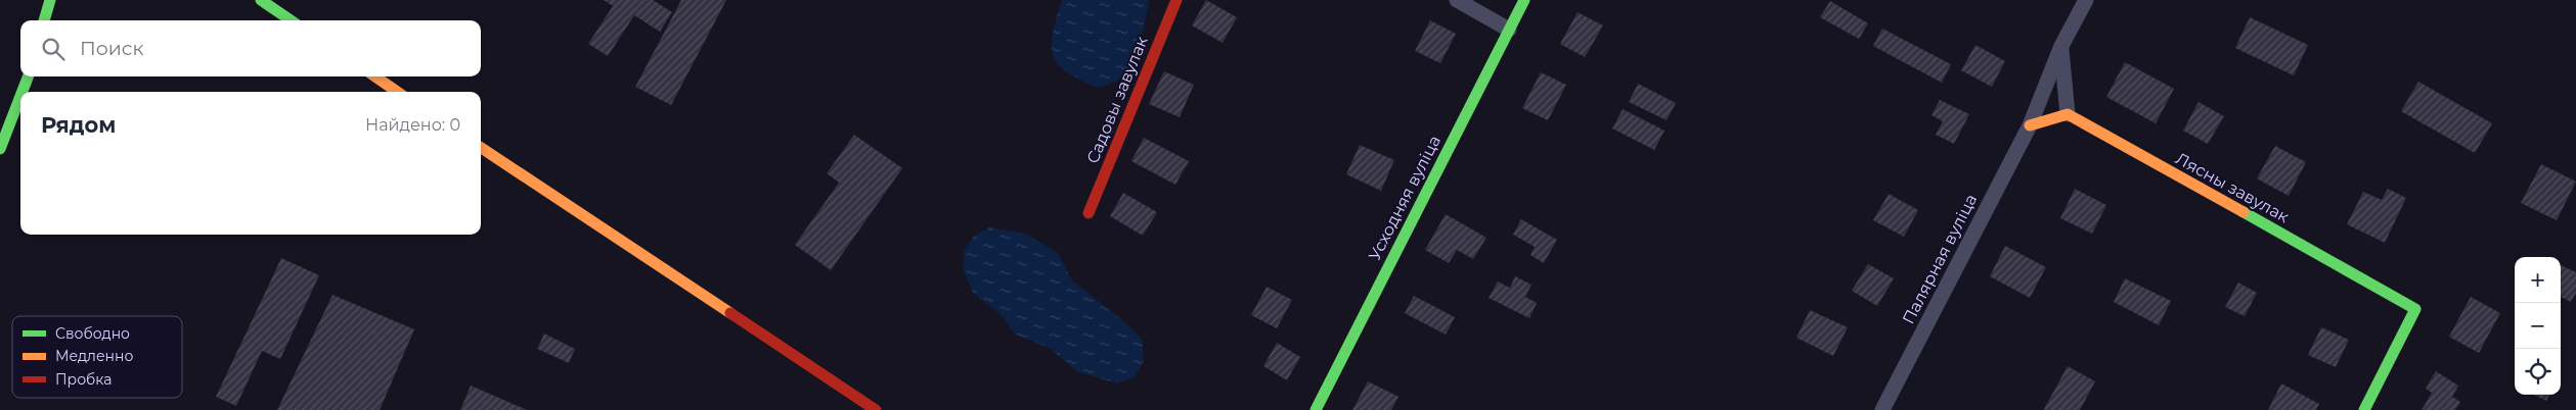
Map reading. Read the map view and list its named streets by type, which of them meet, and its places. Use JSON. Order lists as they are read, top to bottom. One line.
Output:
{"streets":{"street":["Садовы завулак","Лясны завулак","Усходняя вуліца","Палярная вуліца"]},"legend":["Свободно","Медленно","Пробка"],"page":{"search":"Поиск","heading":["Рядом","Найдено: 0"],"map_buttons":["+","−"]}}
